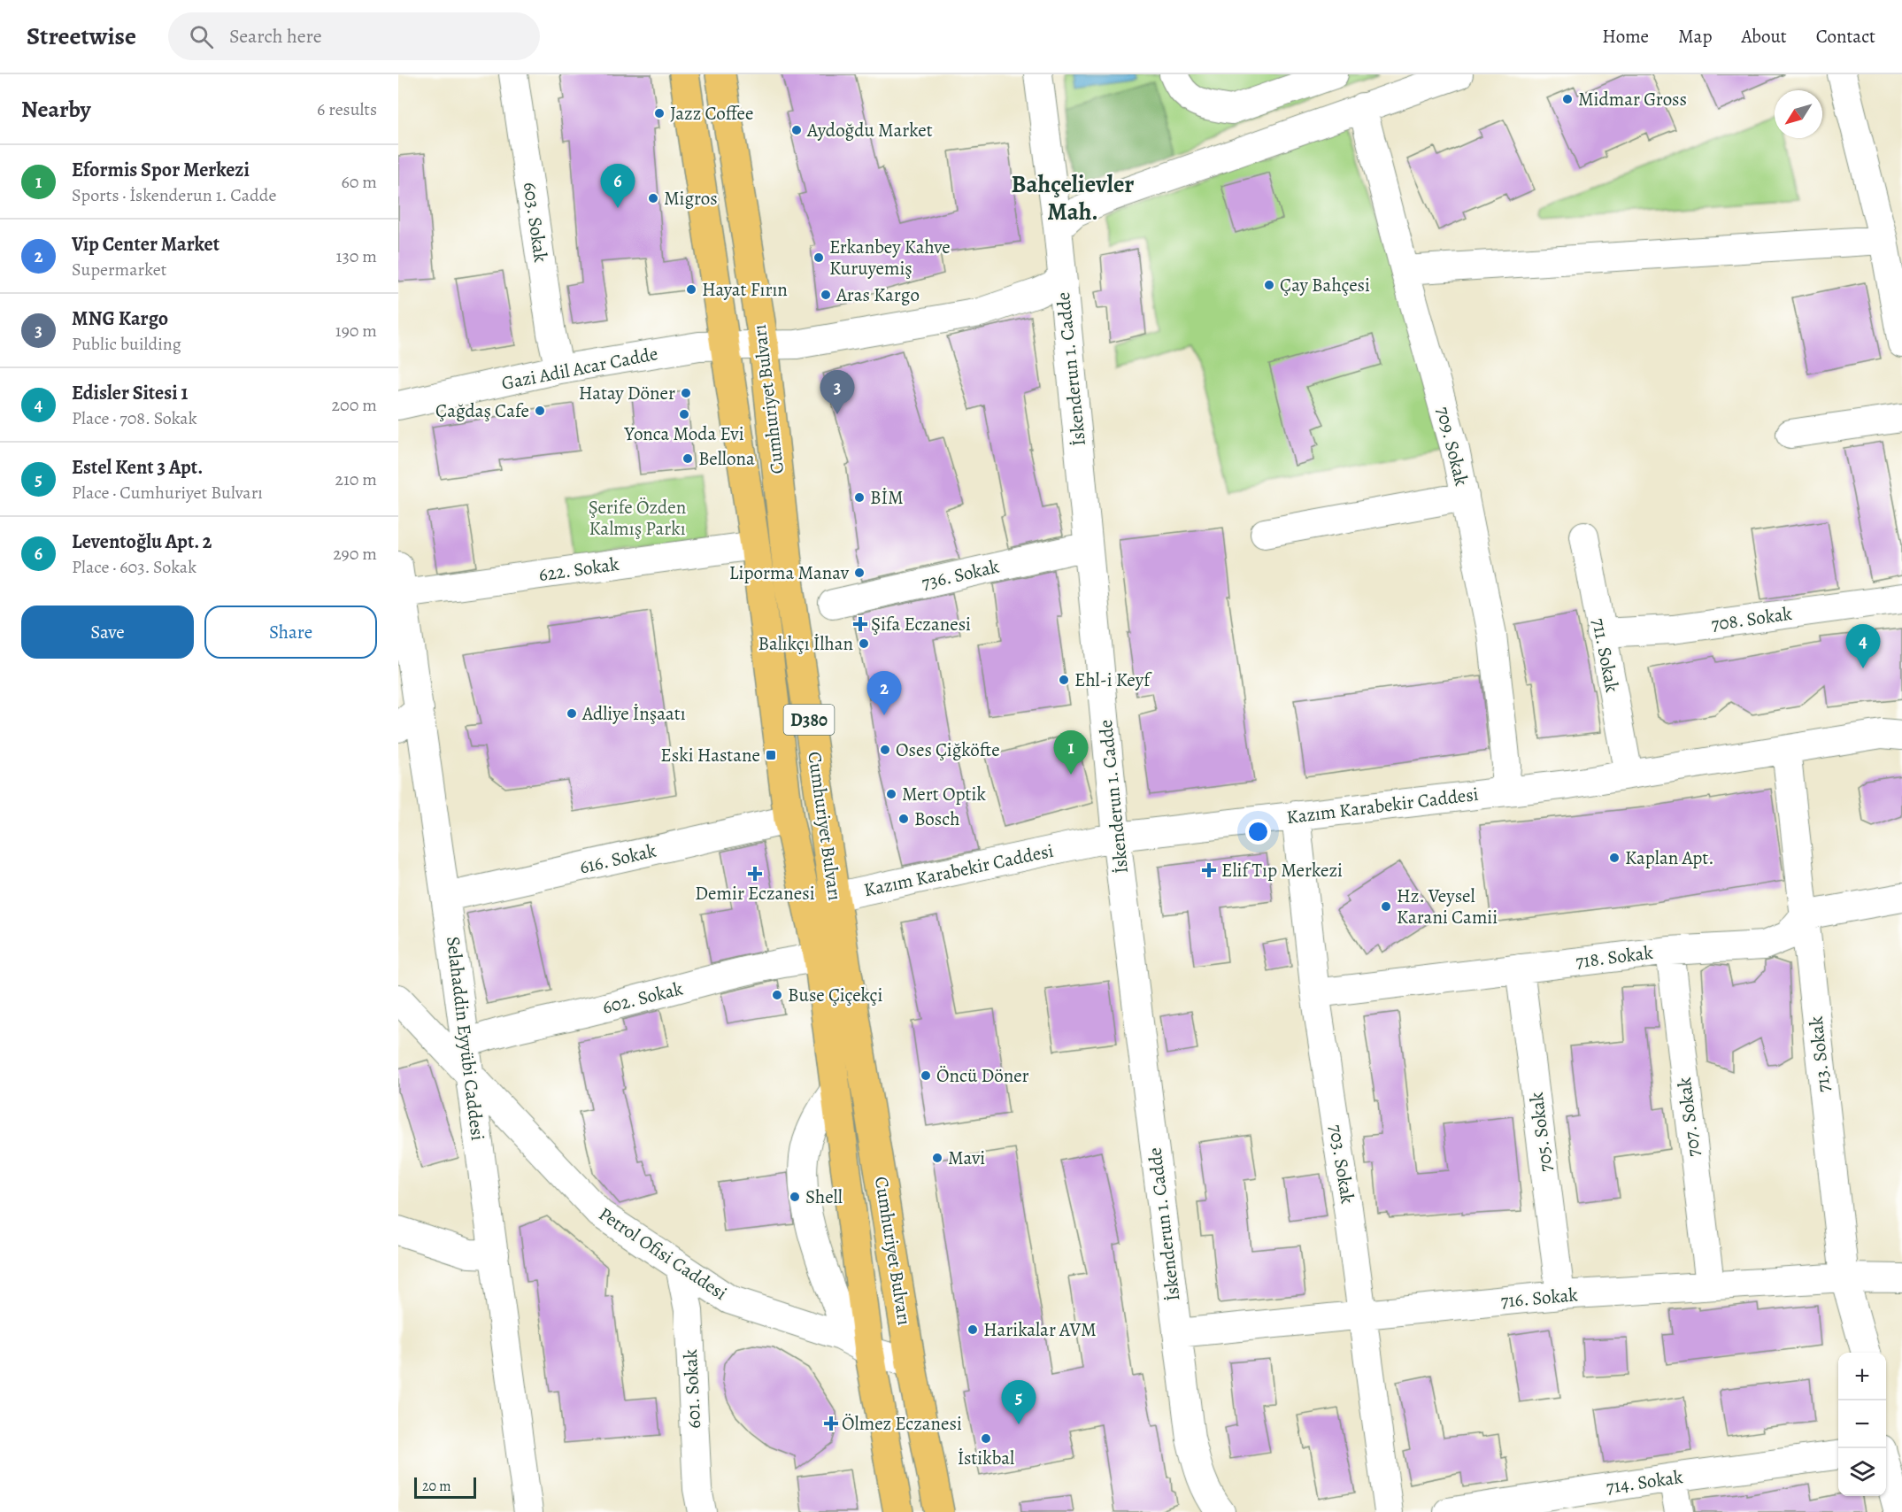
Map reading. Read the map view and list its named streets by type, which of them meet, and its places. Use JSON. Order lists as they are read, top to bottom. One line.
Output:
{"streets":{"main road":["Cumhuriyet Bulvarı","D380"],"street":["603. Sokak","Gazi Adil Acar Cadde","İskenderun 1. Cadde","709. Sokak","622. Sokak","736. Sokak","708. Sokak","711. Sokak","Kazım Karabekir Caddesi","616. Sokak","718. Sokak","602. Sokak","Selahaddin Eyyübi Caddesi","713. Sokak","707. Sokak","705. Sokak","703. Sokak","Petrol Ofisi Caddesi","716. Sokak","601. Sokak","714. Sokak"]},"crossings":[["603. Sokak","Gazi Adil Acar Cadde"],["Gazi Adil Acar Cadde","İskenderun 1. Cadde"],["Gazi Adil Acar Cadde","Cumhuriyet Bulvarı"],["İskenderun 1. Cadde","736. Sokak"],["İskenderun 1. Cadde","Kazım Karabekir Caddesi"],["İskenderun 1. Cadde","716. Sokak"],["Cumhuriyet Bulvarı","622. Sokak"],["Cumhuriyet Bulvarı","Kazım Karabekir Caddesi"],["Cumhuriyet Bulvarı","616. Sokak"],["Cumhuriyet Bulvarı","602. Sokak"],["Cumhuriyet Bulvarı","Petrol Ofisi Caddesi"],["709. Sokak","Kazım Karabekir Caddesi"],["622. Sokak","Selahaddin Eyyübi Caddesi"],["708. Sokak","711. Sokak"],["711. Sokak","Kazım Karabekir Caddesi"],["Kazım Karabekir Caddesi","713. Sokak"],["Kazım Karabekir Caddesi","703. Sokak"],["616. Sokak","Selahaddin Eyyübi Caddesi"],["718. Sokak","713. Sokak"],["718. Sokak","707. Sokak"],["718. Sokak","705. Sokak"],["718. Sokak","703. Sokak"],["602. Sokak","Selahaddin Eyyübi Caddesi"],["Selahaddin Eyyübi Caddesi","Petrol Ofisi Caddesi"],["713. Sokak","716. Sokak"],["707. Sokak","716. Sokak"],["705. Sokak","716. Sokak"],["703. Sokak","716. Sokak"],["Petrol Ofisi Caddesi","601. Sokak"]],"districts":["Bahçelievler Mah."],"parks":["Şerife Özden Kalmış Parkı"],"places":{"other":["Midmar Gross","Jazz Coffee","Aydoğdu Market","Migros","Erkanbey Kahve Kuruyemiş","Çay Bahçesi","Hayat Fırın","Aras Kargo","Hatay Döner","Çağdaş Cafe","Yonca Moda Evi","Bellona","BİM","Liporma Manav","Balıkçı İlhan","Ehl-i Keyf","Adliye İnşaatı","Oses Çiğköfte","Mert Optik","Bosch","Kaplan Apt.","Hz. Veysel Karani Camii","Buse Çiçekçi","Öncü Döner","Mavi","Shell","Harikalar AVM","İstikbal"],"health":["Şifa Eczanesi","Elif Tıp Merkezi","Demir Eczanesi","Ölmez Eczanesi"],"transit":["Eski Hastane"]},"scale_bar":"20 m","north":"bottom left","page":{"header":"Streetwise","search":"Search here","nav":["Home","Map","About","Contact"],"heading":["Nearby","6 results"],"list":[{"mark":"1","name":"Eformis Spor Merkezi","note":"Sports · İskenderun 1. Cadde","value":"60 m"},{"mark":"2","name":"Vip Center Market","note":"Supermarket","value":"130 m"},{"mark":"3","name":"MNG Kargo","note":"Public building","value":"190 m"},{"mark":"4","name":"Edisler Sitesi 1","note":"Place · 708. Sokak","value":"200 m"},{"mark":"5","name":"Estel Kent 3 Apt.","note":"Place · Cumhuriyet Bulvarı","value":"210 m"},{"mark":"6","name":"Leventoğlu Apt. 2","note":"Place · 603. Sokak","value":"290 m"}],"pins":["6","3","4","2","1","5"],"buttons":["Save","Share"],"map_buttons":["+","−"],"scale":"20 m"}}
